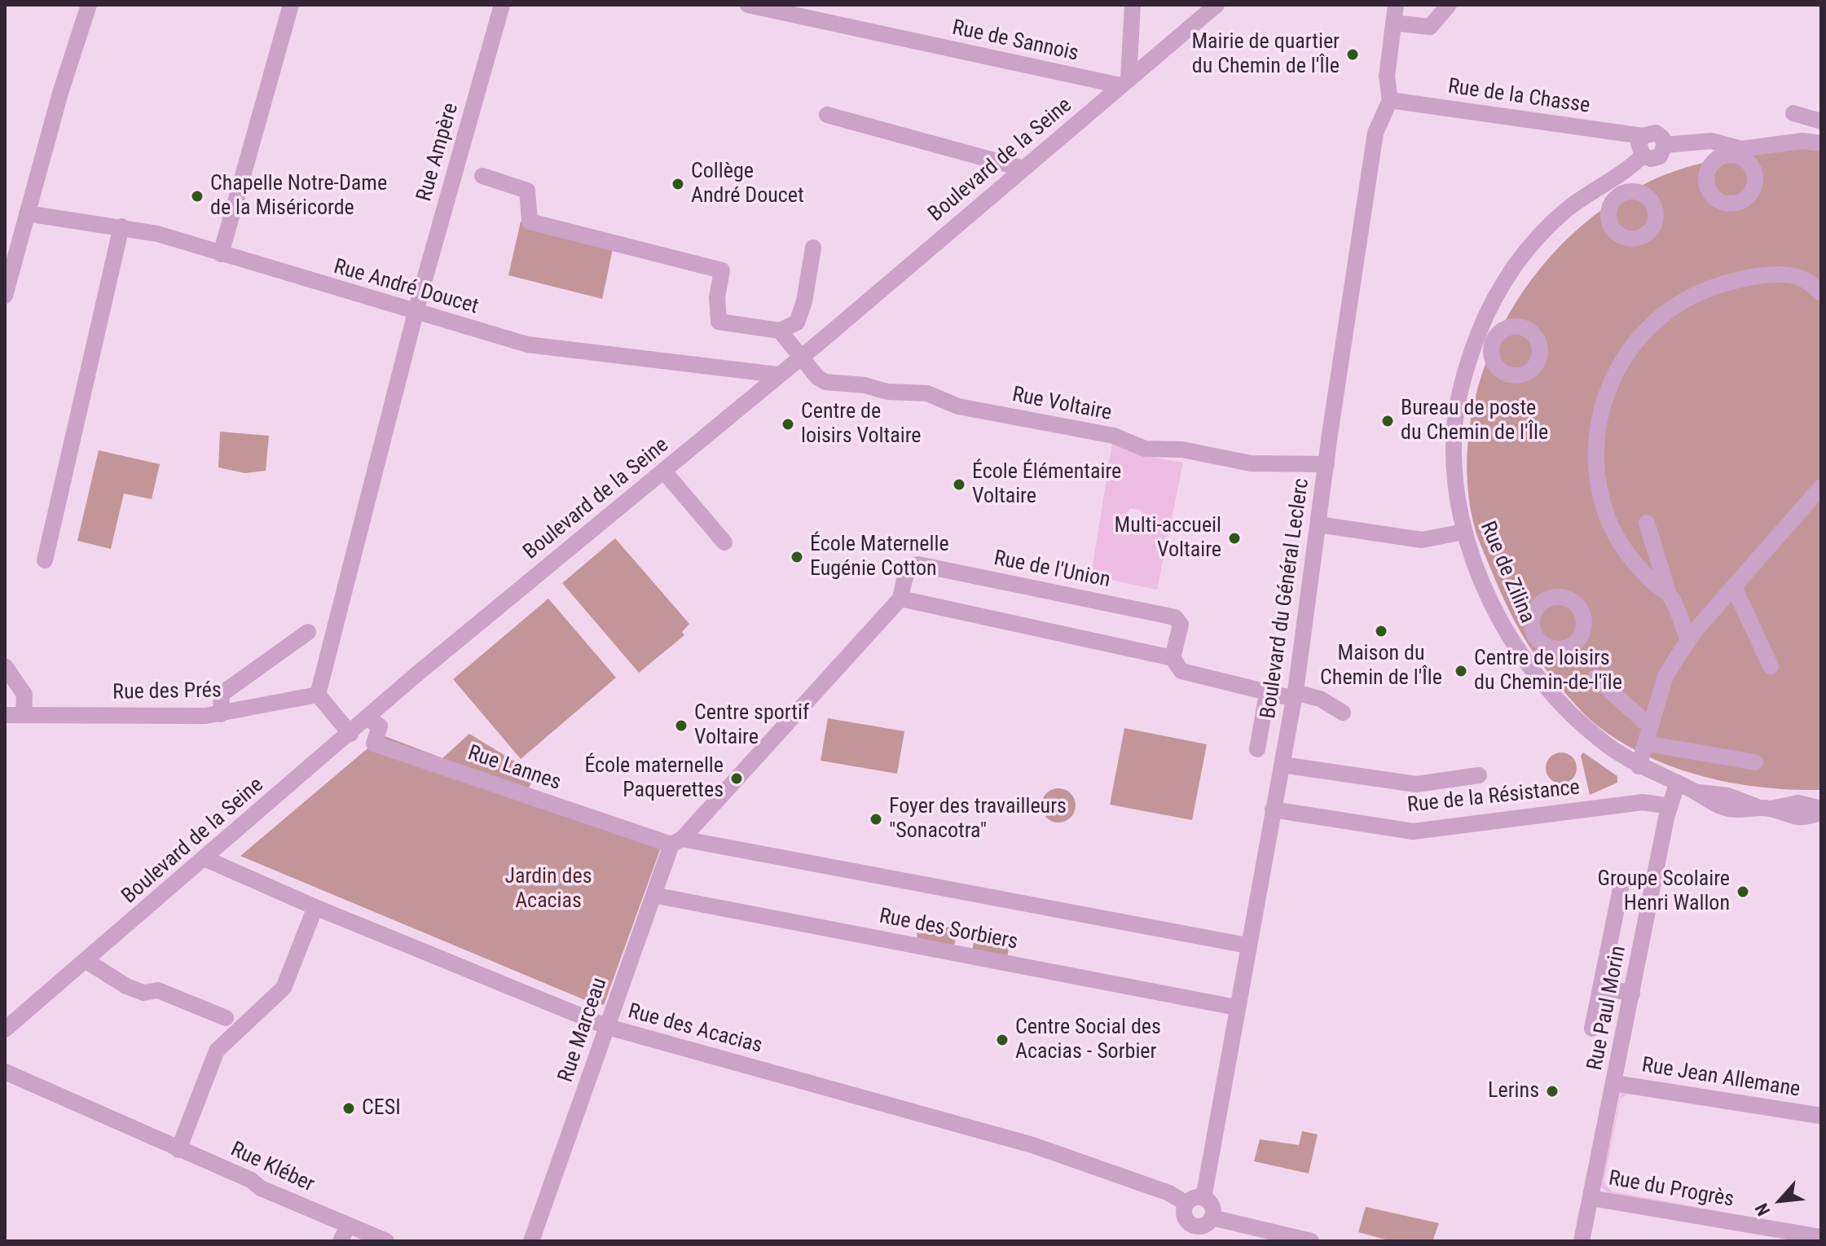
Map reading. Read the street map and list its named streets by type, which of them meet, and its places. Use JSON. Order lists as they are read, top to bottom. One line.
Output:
{"streets":{"street":["Rue de Sannois","Rue de la Chasse","Rue Ampère","Boulevard de la Seine","Rue André Doucet","Rue Voltaire","Rue de l'Union","Rue de Zilina","Boulevard du Général Leclerc","Rue des Prés","Rue Lannes","Rue de la Résistance","Rue des Sorbiers","Rue Paul Morin","Rue des Acacias","Rue Marceau","Rue Jean Allemane","Rue Kléber","Rue du Progrès"]},"crossings":[["Rue de Sannois","Boulevard de la Seine"],["Rue de la Chasse","Rue de Zilina"],["Rue de la Chasse","Boulevard du Général Leclerc"],["Rue Ampère","Rue André Doucet"],["Rue Ampère","Rue des Prés"],["Boulevard de la Seine","Rue André Doucet"],["Boulevard de la Seine","Rue Voltaire"],["Boulevard de la Seine","Rue Lannes"],["Boulevard de la Seine","Rue des Acacias"],["Rue Voltaire","Boulevard du Général Leclerc"],["Rue de l'Union","Rue Lannes"],["Rue de l'Union","Rue des Sorbiers"],["Rue de l'Union","Rue Marceau"],["Rue de Zilina","Rue Paul Morin"],["Boulevard du Général Leclerc","Rue de la Résistance"],["Boulevard du Général Leclerc","Rue des Sorbiers"],["Boulevard du Général Leclerc","Rue des Acacias"],["Rue Lannes","Rue des Sorbiers"],["Rue Lannes","Rue Marceau"],["Rue de la Résistance","Rue Paul Morin"],["Rue des Sorbiers","Rue Marceau"],["Rue Paul Morin","Rue Jean Allemane"],["Rue Paul Morin","Rue du Progrès"],["Rue des Acacias","Rue Marceau"]],"parks":["Jardin des Acacias"],"places":["Mairie de quartier du Chemin de l'Île","Collège André Doucet","Chapelle Notre-Dame de la Miséricorde","Bureau de poste du Chemin de l'Île","Centre de loisirs Voltaire","École Élémentaire Voltaire","Multi-accueil Voltaire","École Maternelle Eugénie Cotton","Maison du Chemin de l'Île","Centre de loisirs du Chemin-de-l'île","Centre sportif Voltaire","École maternelle Paquerettes","Foyer des travailleurs \"Sonacotra\"","Groupe Scolaire Henri Wallon","Centre Social des Acacias - Sorbier","Lerins","CESI"],"north":"bottom left"}
